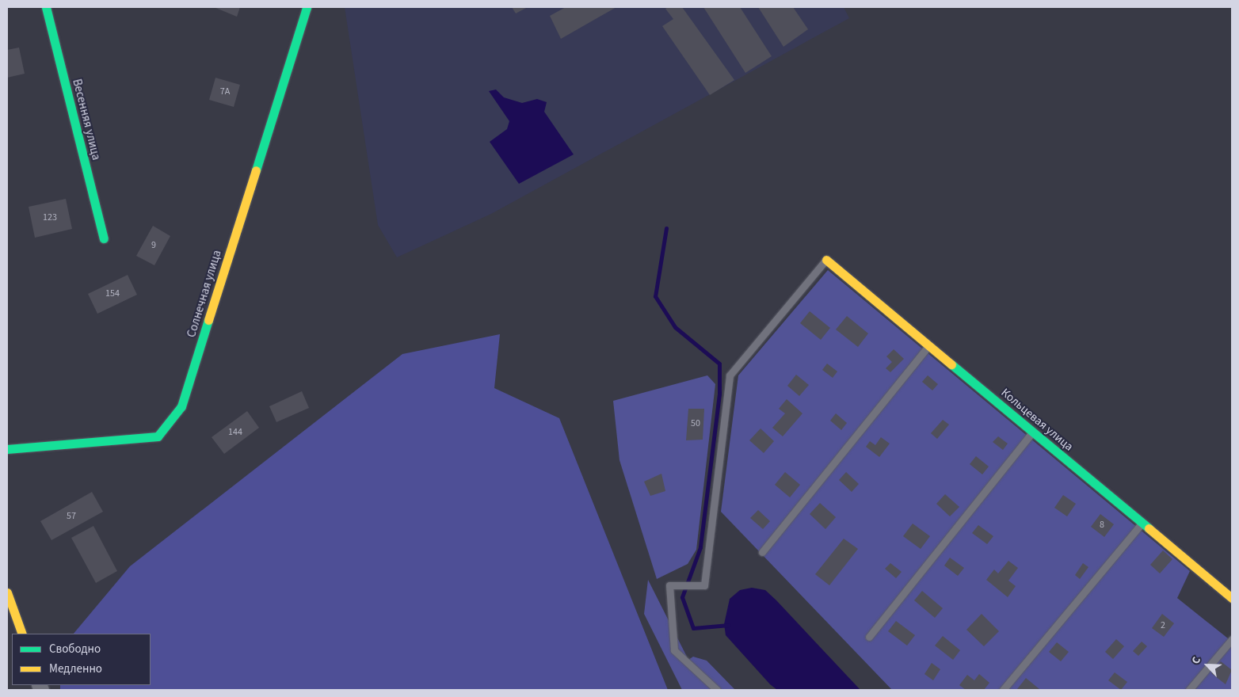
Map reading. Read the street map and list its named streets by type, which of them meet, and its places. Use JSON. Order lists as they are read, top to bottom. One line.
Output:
{"streets":{"street":["Весенняя улица","Солнечная улица","Кольцевая улица"]},"house_numbers":["7А","123","9","154","50","144","57","8","2"],"legend":["Свободно","Медленно"],"north":"top left"}
